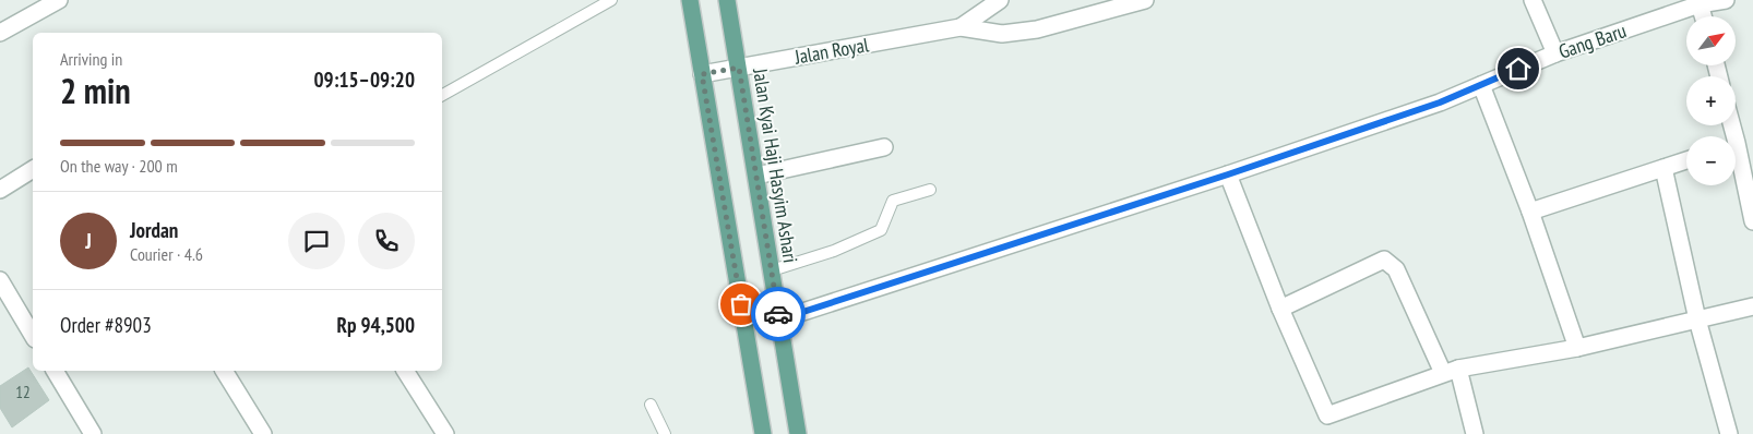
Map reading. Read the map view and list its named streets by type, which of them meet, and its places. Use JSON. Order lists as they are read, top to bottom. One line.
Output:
{"streets":{"main road":["Jalan Kyai Haji Hasyim Ashari"],"street":["Gang Baru","Jalan Royal"]},"crossings":[["Gang Baru","Jalan Kyai Haji Hasyim Ashari"],["Jalan Royal","Jalan Kyai Haji Hasyim Ashari"]],"house_numbers":["12"],"north":"top right","page":{"map_buttons":["+","−"],"heading":["2 min","Arriving in","09:15–09:20"],"panel":["Jordan","Courier · 4.6","Order #8903","Rp 94,500"],"bar":"On the way · 200 m","round":"J"}}
